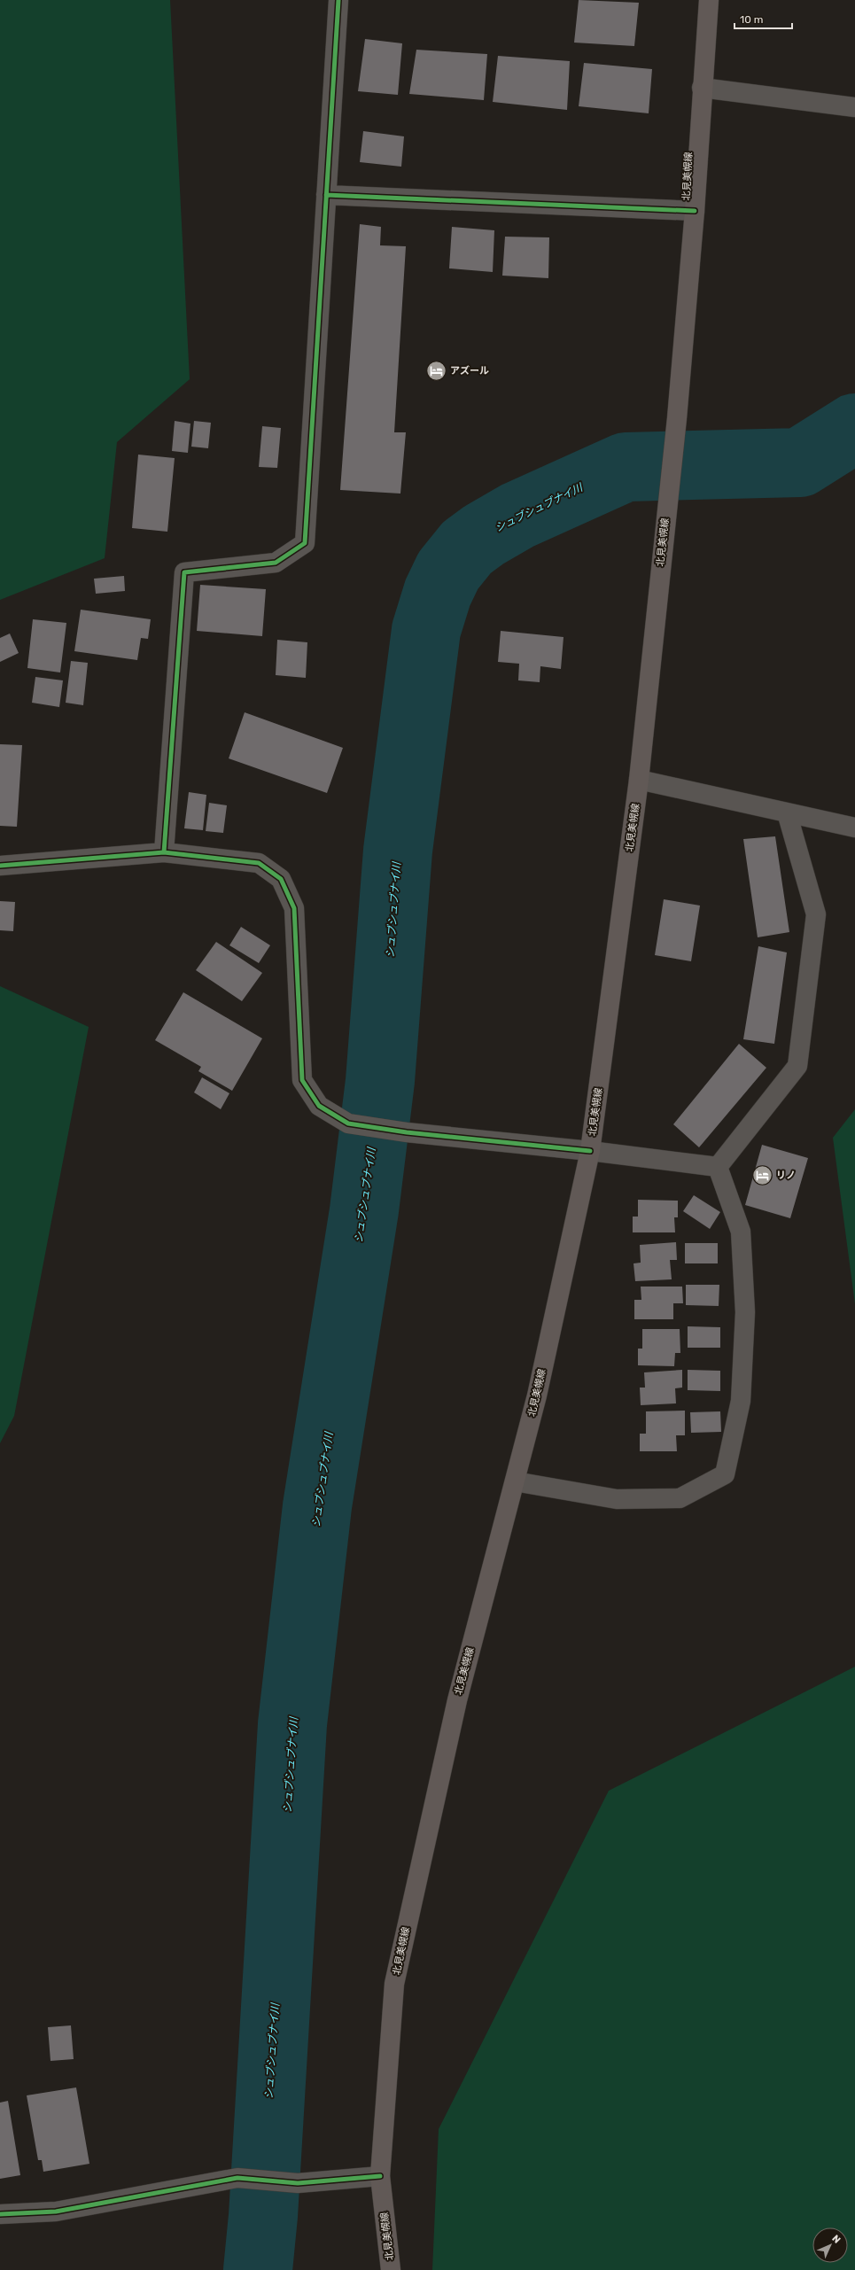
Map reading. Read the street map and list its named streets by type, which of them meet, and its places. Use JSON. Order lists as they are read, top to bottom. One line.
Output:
{"streets":{"main road":["北見美幌線"]},"water":["シュブシュブナイ川"],"places":{"hotel":["アズール","リノ"]},"scale_bar":"10 m","north":"top right"}
